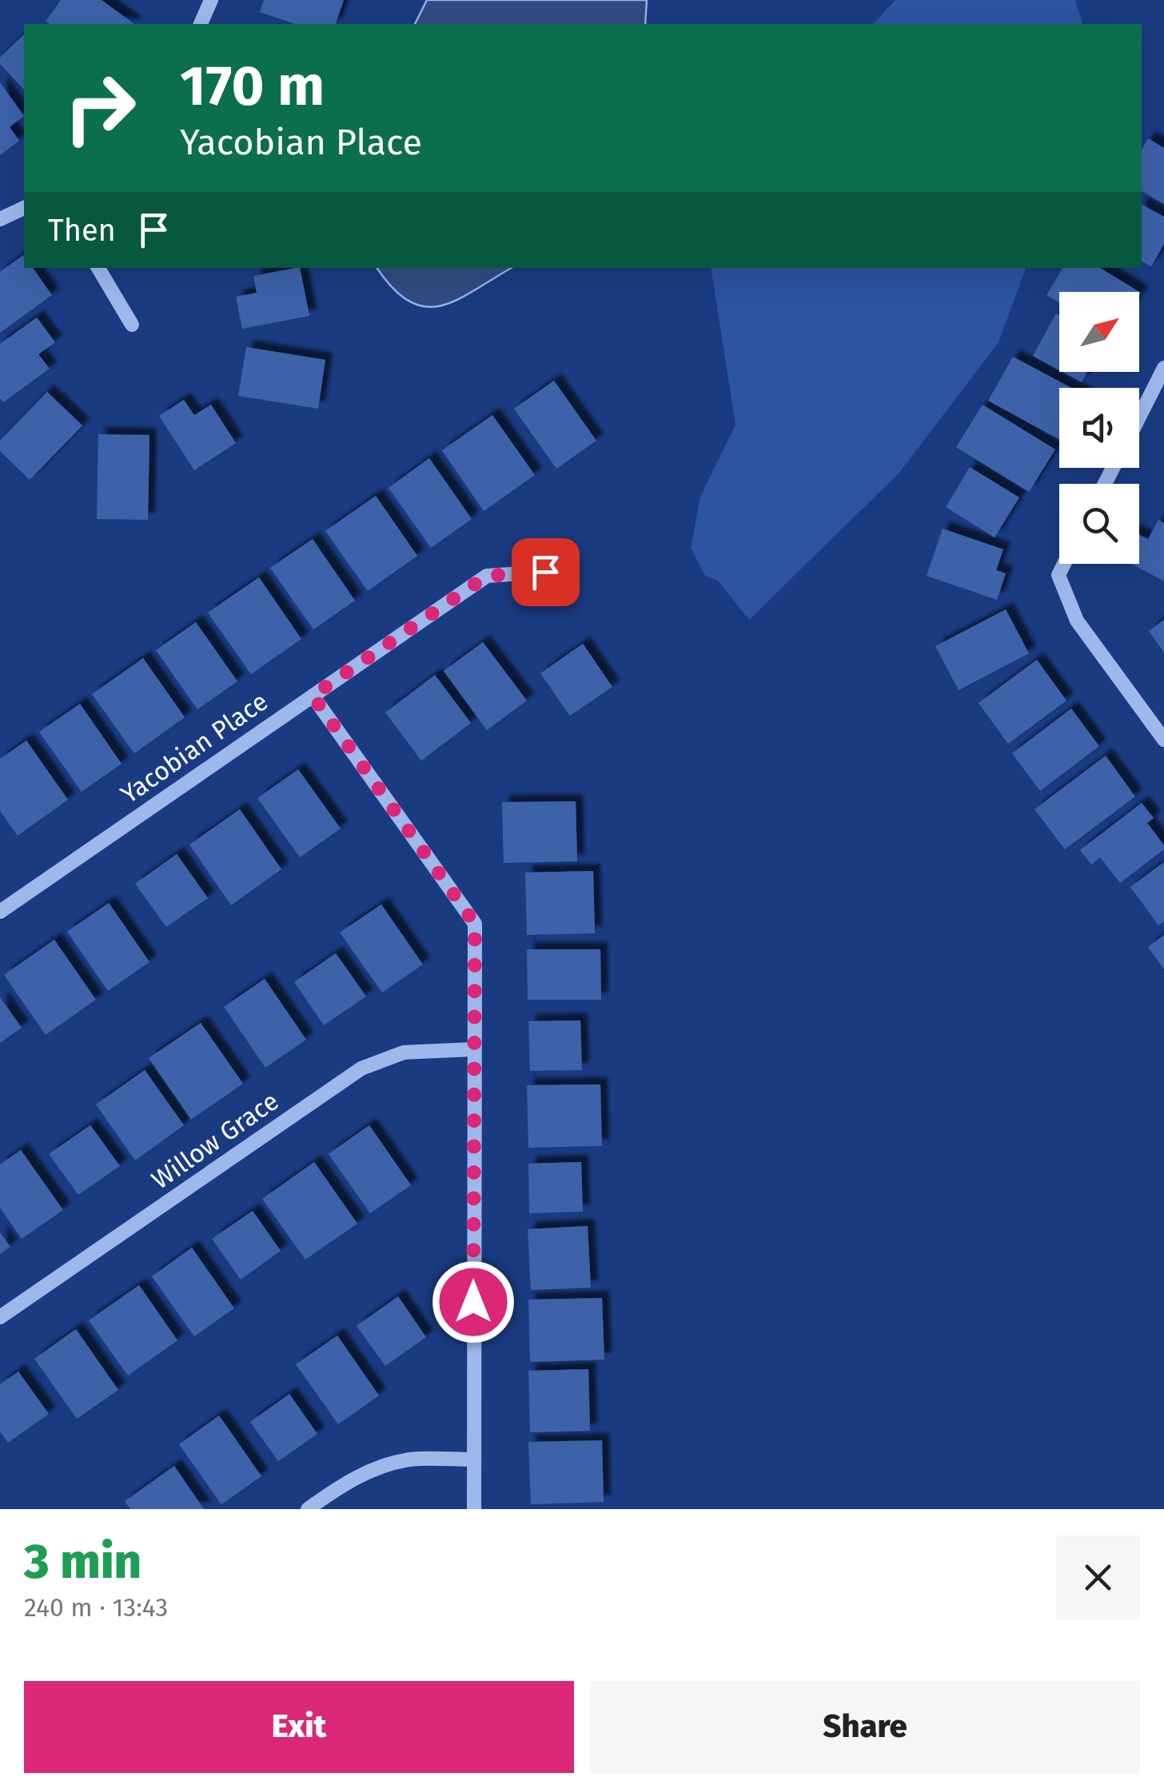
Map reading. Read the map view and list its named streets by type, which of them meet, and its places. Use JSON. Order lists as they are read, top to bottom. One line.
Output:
{"streets":{"street":["Yacobian Place","Willow Grace"]},"north":"top right","page":{"turn":["170 m","Yacobian Place"],"then":"Then","heading":["3 min","240 m · 13:43"],"buttons":["Exit","Share"]}}
